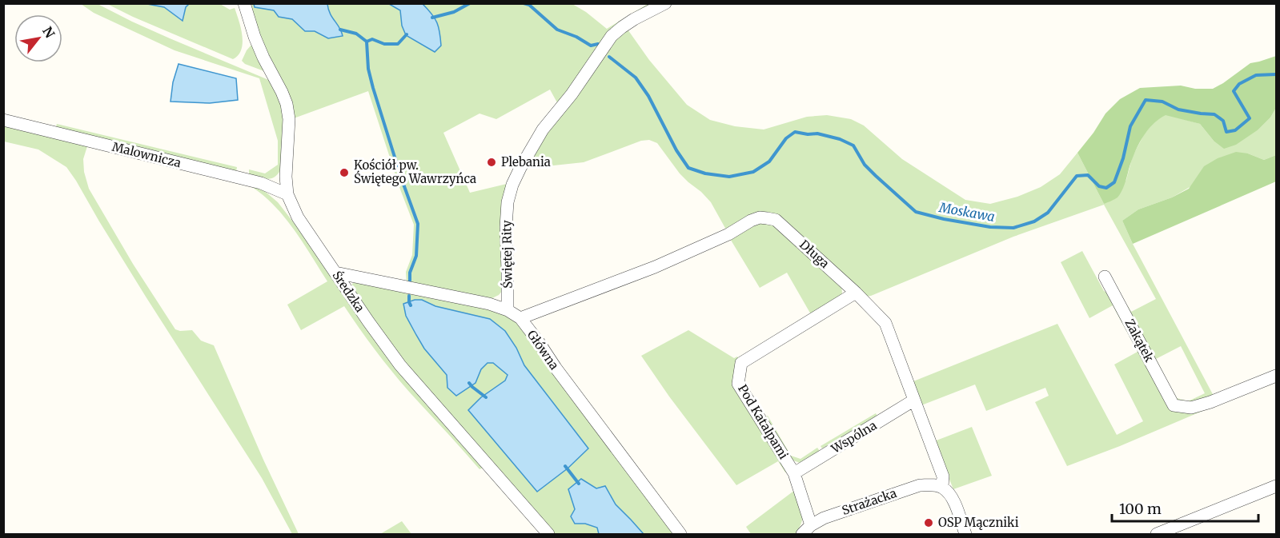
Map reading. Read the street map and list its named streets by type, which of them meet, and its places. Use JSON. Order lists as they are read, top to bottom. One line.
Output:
{"streets":{"street":["Malownicza","Świętej Rity","Długa","Średzka","Zakątek","Główna","Pod Katalpami","Wspólna","Strażacka"]},"crossings":[["Malownicza","Średzka"],["Świętej Rity","Główna"],["Długa","Główna"],["Długa","Pod Katalpami"],["Długa","Wspólna"],["Długa","Strażacka"],["Średzka","Główna"],["Pod Katalpami","Wspólna"],["Pod Katalpami","Strażacka"]],"water":["Moskawa"],"places":["Plebania","Kościół pw. Świętego Wawrzyńca","OSP Mączniki"],"scale_bar":"100 m","north":"top right"}
